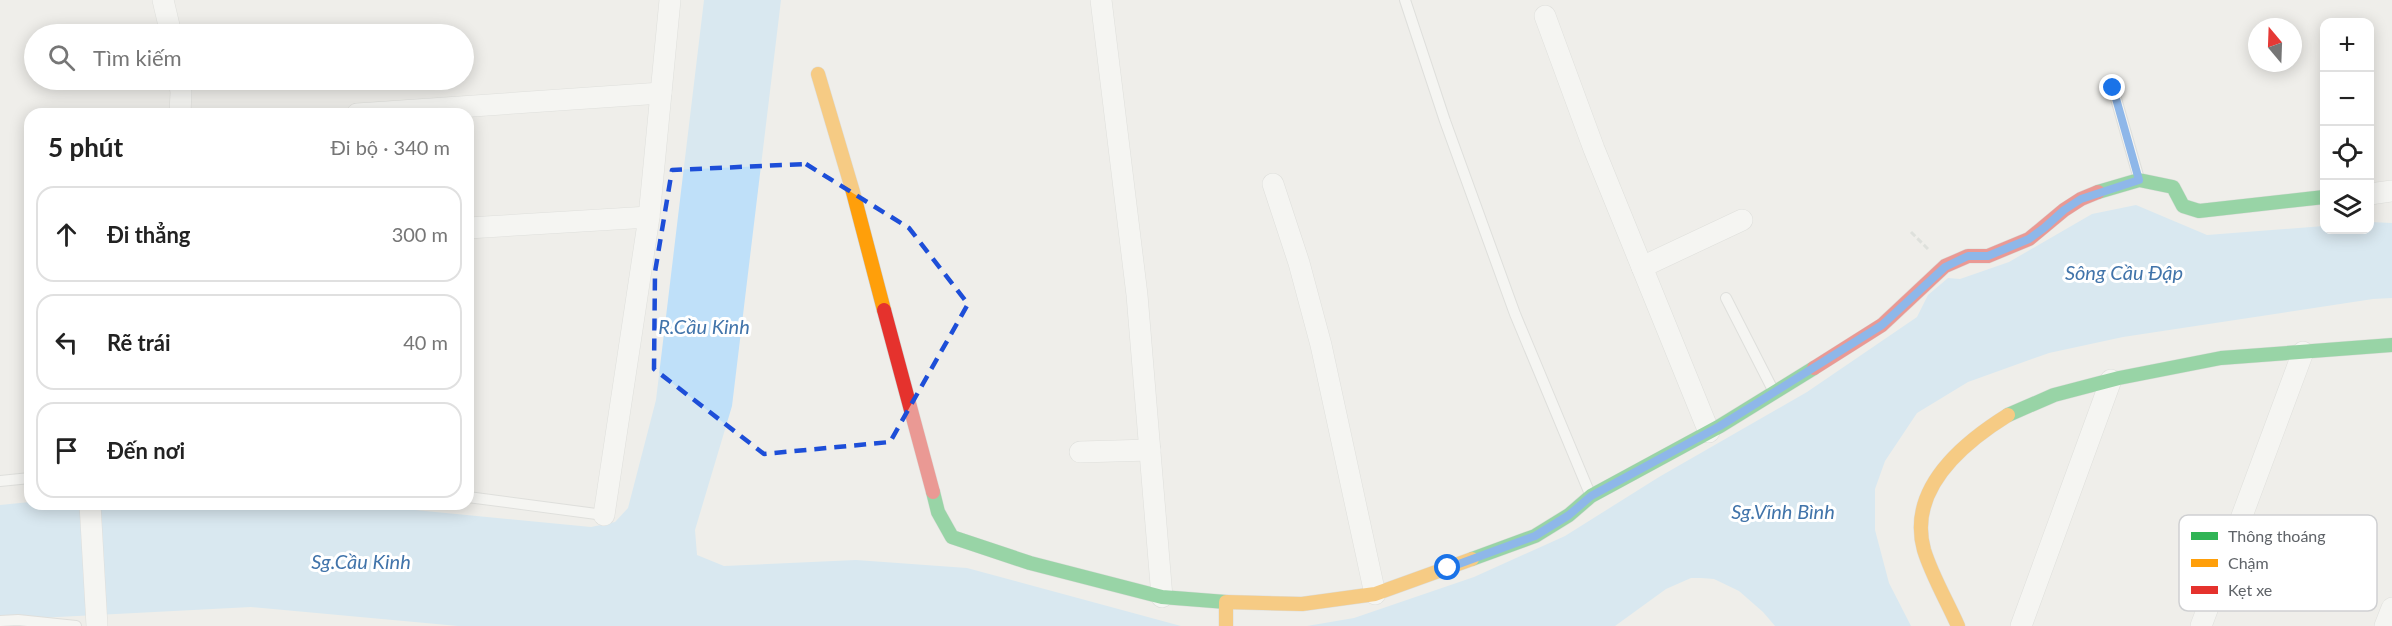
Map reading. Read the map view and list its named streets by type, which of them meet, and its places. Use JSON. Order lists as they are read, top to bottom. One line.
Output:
{"water":["Sông Cầu Đập","R.Cầu Kinh","Sg.Vĩnh Bình","Sg.Cầu Kinh"],"legend":["Thông thoáng","Chậm","Kẹt xe"],"north":"top","page":{"map_buttons":["+","−"],"search":"Tìm kiếm","heading":["5 phút","Đi bộ · 340 m"],"list":[["Đi thẳng","300 m"],["Rẽ trái","40 m"],"Đến nơi"]}}
